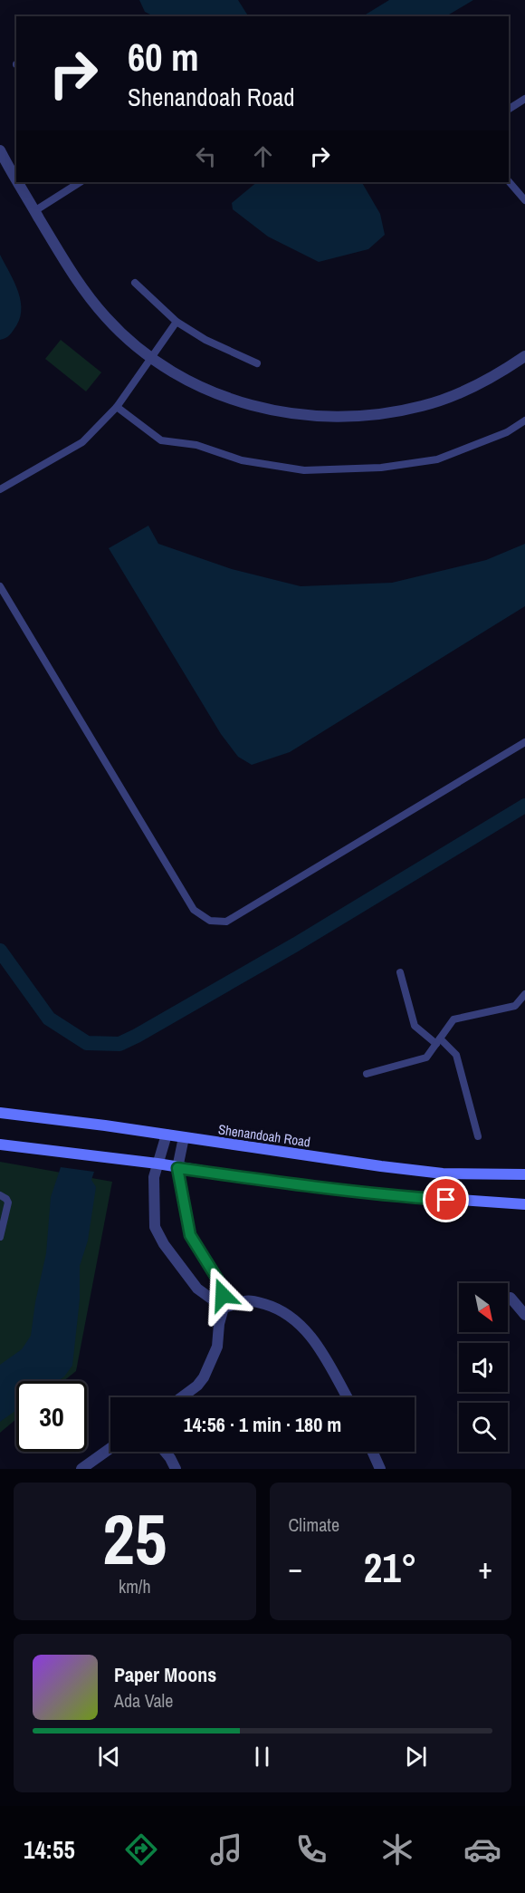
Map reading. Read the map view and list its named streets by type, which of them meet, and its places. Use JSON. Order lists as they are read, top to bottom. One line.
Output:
{"streets":{"street":["Shenandoah Road"]},"north":"bottom right","page":{"turn":["60 m","Shenandoah Road"],"limit":"30","trip":"14:56 · 1 min · 180 m","tile":[["25","km/h"],"Climate"],"heat":["−","21°","+"],"song":["Paper Moons","Ada Vale"],"tabs":"14:55"}}
